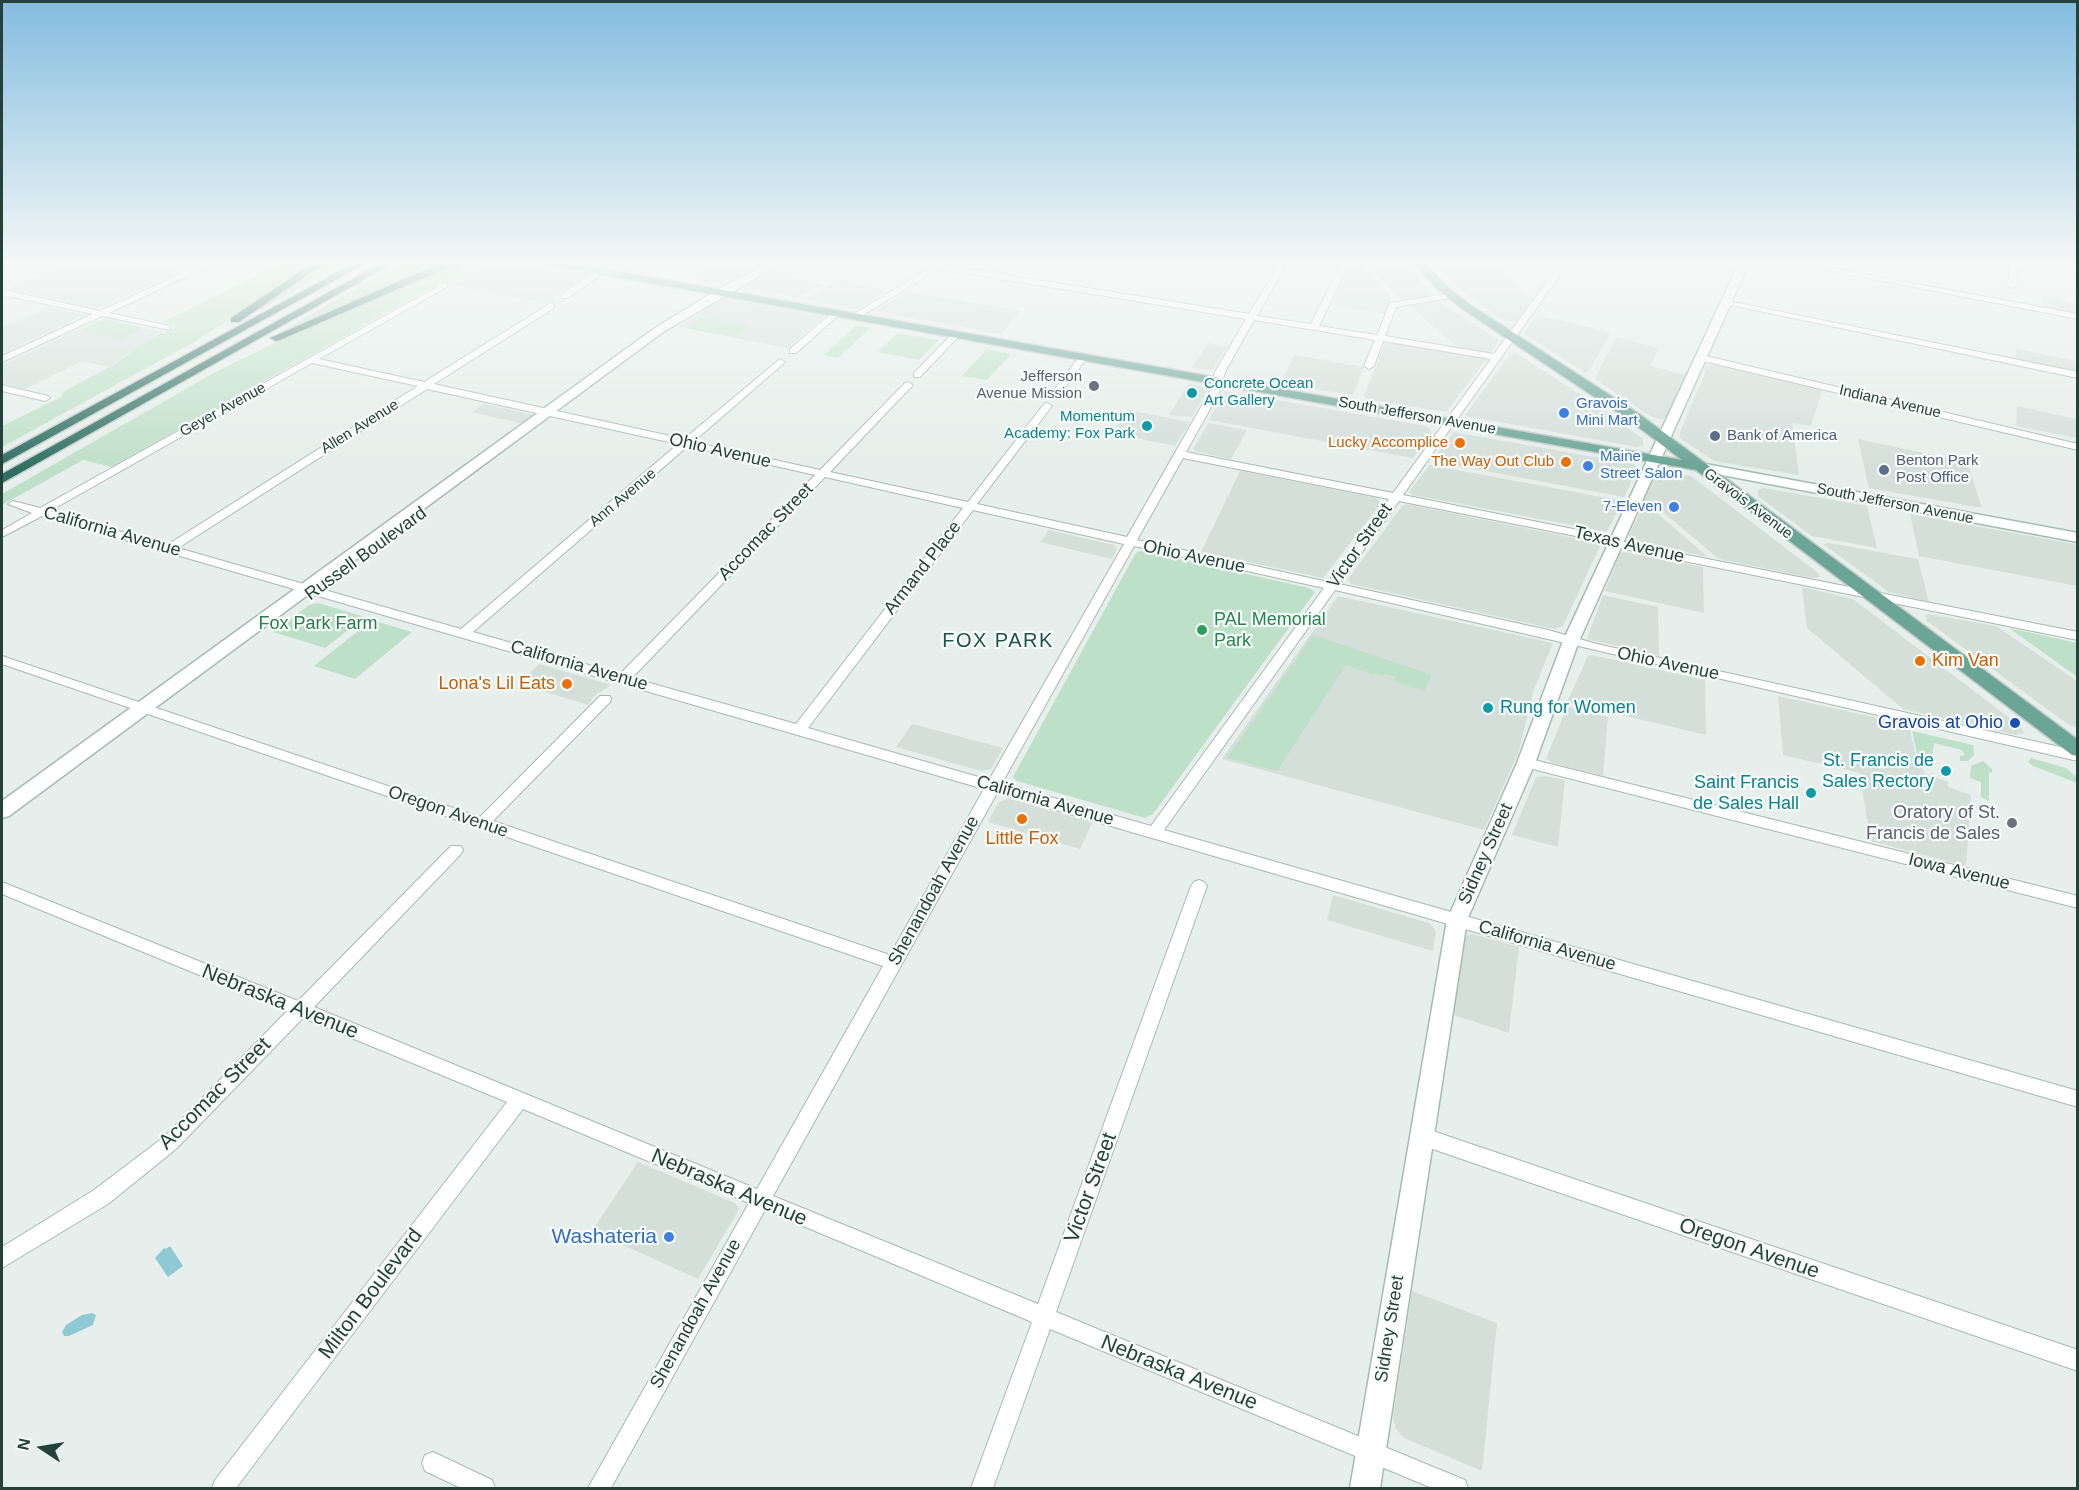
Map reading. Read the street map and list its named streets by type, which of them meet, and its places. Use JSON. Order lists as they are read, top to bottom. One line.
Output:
{"streets":{"main road":["South Jefferson Avenue","Gravois Avenue"],"street":["Indiana Avenue","Geyer Avenue","Allen Avenue","Ohio Avenue","Ann Avenue","California Avenue","Accomac Street","Texas Avenue","Victor Street","Russell Boulevard","Armand Place","Oregon Avenue","Sidney Street","Iowa Avenue","Shenandoah Avenue","Nebraska Avenue","Milton Boulevard"]},"crossings":[["Indiana Avenue","Sidney Street"],["Geyer Avenue","Ohio Avenue"],["Geyer Avenue","California Avenue"],["South Jefferson Avenue","Gravois Avenue"],["South Jefferson Avenue","Victor Street"],["South Jefferson Avenue","Sidney Street"],["South Jefferson Avenue","Shenandoah Avenue"],["Allen Avenue","Ohio Avenue"],["Allen Avenue","California Avenue"],["Ohio Avenue","Ann Avenue"],["Ohio Avenue","Accomac Street"],["Ohio Avenue","Victor Street"],["Ohio Avenue","Russell Boulevard"],["Ohio Avenue","Armand Place"],["Ohio Avenue","Sidney Street"],["Ohio Avenue","Shenandoah Avenue"],["Ann Avenue","California Avenue"],["Gravois Avenue","Texas Avenue"],["Gravois Avenue","Victor Street"],["Gravois Avenue","Sidney Street"],["California Avenue","Accomac Street"],["California Avenue","Victor Street"],["California Avenue","Russell Boulevard"],["California Avenue","Armand Place"],["California Avenue","Sidney Street"],["California Avenue","Shenandoah Avenue"],["Accomac Street","Nebraska Avenue"],["Texas Avenue","Victor Street"],["Texas Avenue","Sidney Street"],["Texas Avenue","Shenandoah Avenue"],["Victor Street","Nebraska Avenue"],["Russell Boulevard","Oregon Avenue"],["Oregon Avenue","Sidney Street"],["Oregon Avenue","Shenandoah Avenue"],["Sidney Street","Iowa Avenue"],["Sidney Street","Nebraska Avenue"],["Shenandoah Avenue","Nebraska Avenue"],["Nebraska Avenue","Milton Boulevard"]],"districts":["FOX PARK"],"parks":["Fox Park Farm"],"places":["Jefferson Avenue Mission","Concrete Ocean Art Gallery","Gravois Mini Mart","Momentum Academy: Fox Park","Bank of America","Lucky Accomplice","The Way Out Club","Maine Street Salon","Benton Park Post Office","7-Eleven","PAL Memorial Park","Kim Van","Lona's Lil Eats","Rung for Women","Gravois at Ohio","St. Francis de Sales Rectory","Saint Francis de Sales Hall","Little Fox","Oratory of St. Francis de Sales","Washateria"],"north":"left"}
